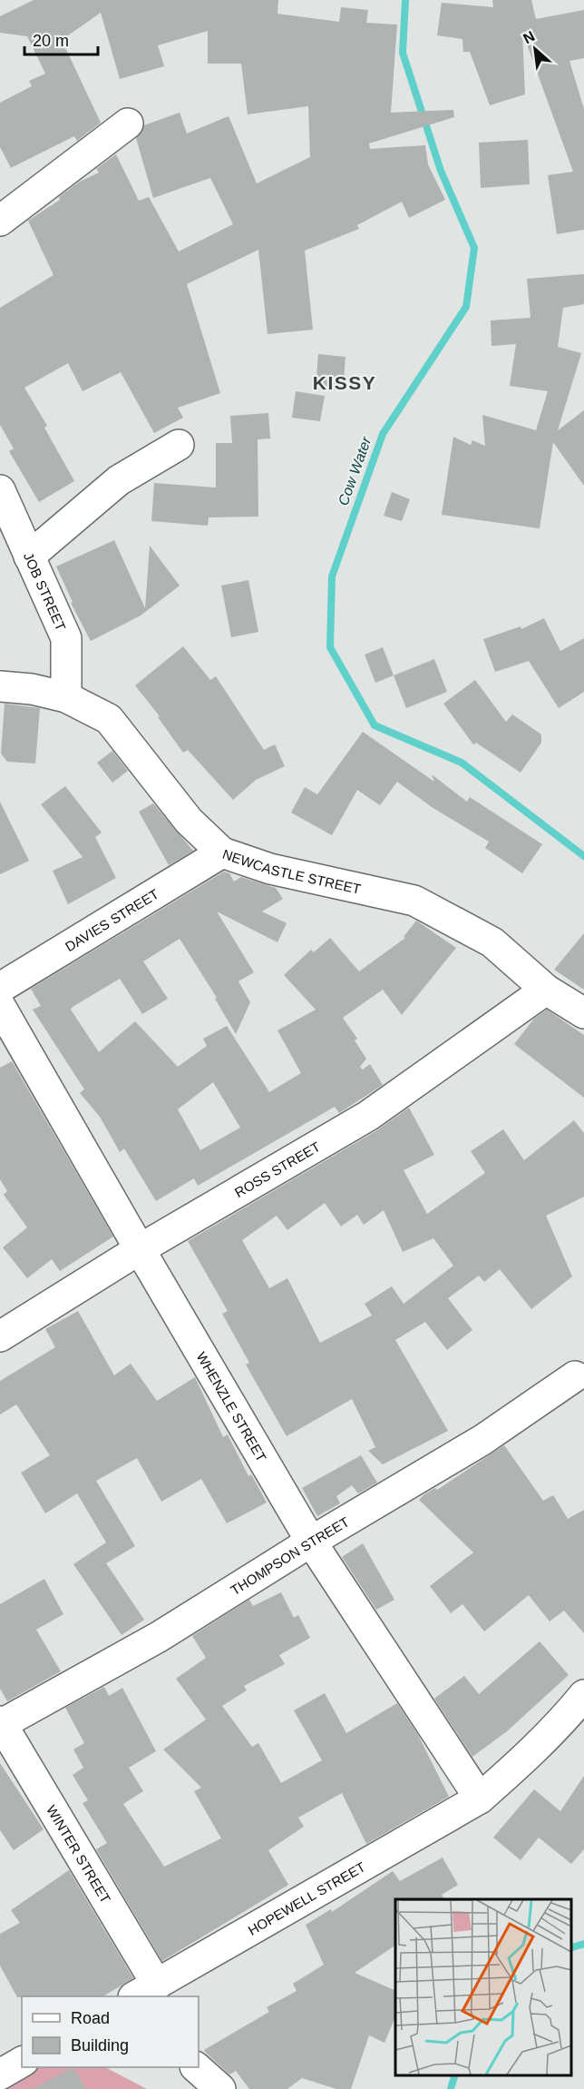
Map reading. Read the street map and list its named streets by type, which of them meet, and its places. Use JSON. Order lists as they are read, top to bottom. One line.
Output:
{"streets":{"street":["JOB STREET","NEWCASTLE STREET","DAVIES STREET","ROSS STREET","WHENZLE STREET","THOMPSON STREET","WINTER STREET","HOPEWELL STREET"]},"crossings":[["JOB STREET","NEWCASTLE STREET"],["NEWCASTLE STREET","DAVIES STREET"],["NEWCASTLE STREET","ROSS STREET"],["ROSS STREET","WHENZLE STREET"],["WHENZLE STREET","THOMPSON STREET"],["WHENZLE STREET","HOPEWELL STREET"],["THOMPSON STREET","WINTER STREET"],["WINTER STREET","HOPEWELL STREET"]],"districts":["KISSY"],"water":["Cow Water"],"legend":["Road","Building"],"scale_bar":"20 m","north":"top left"}
